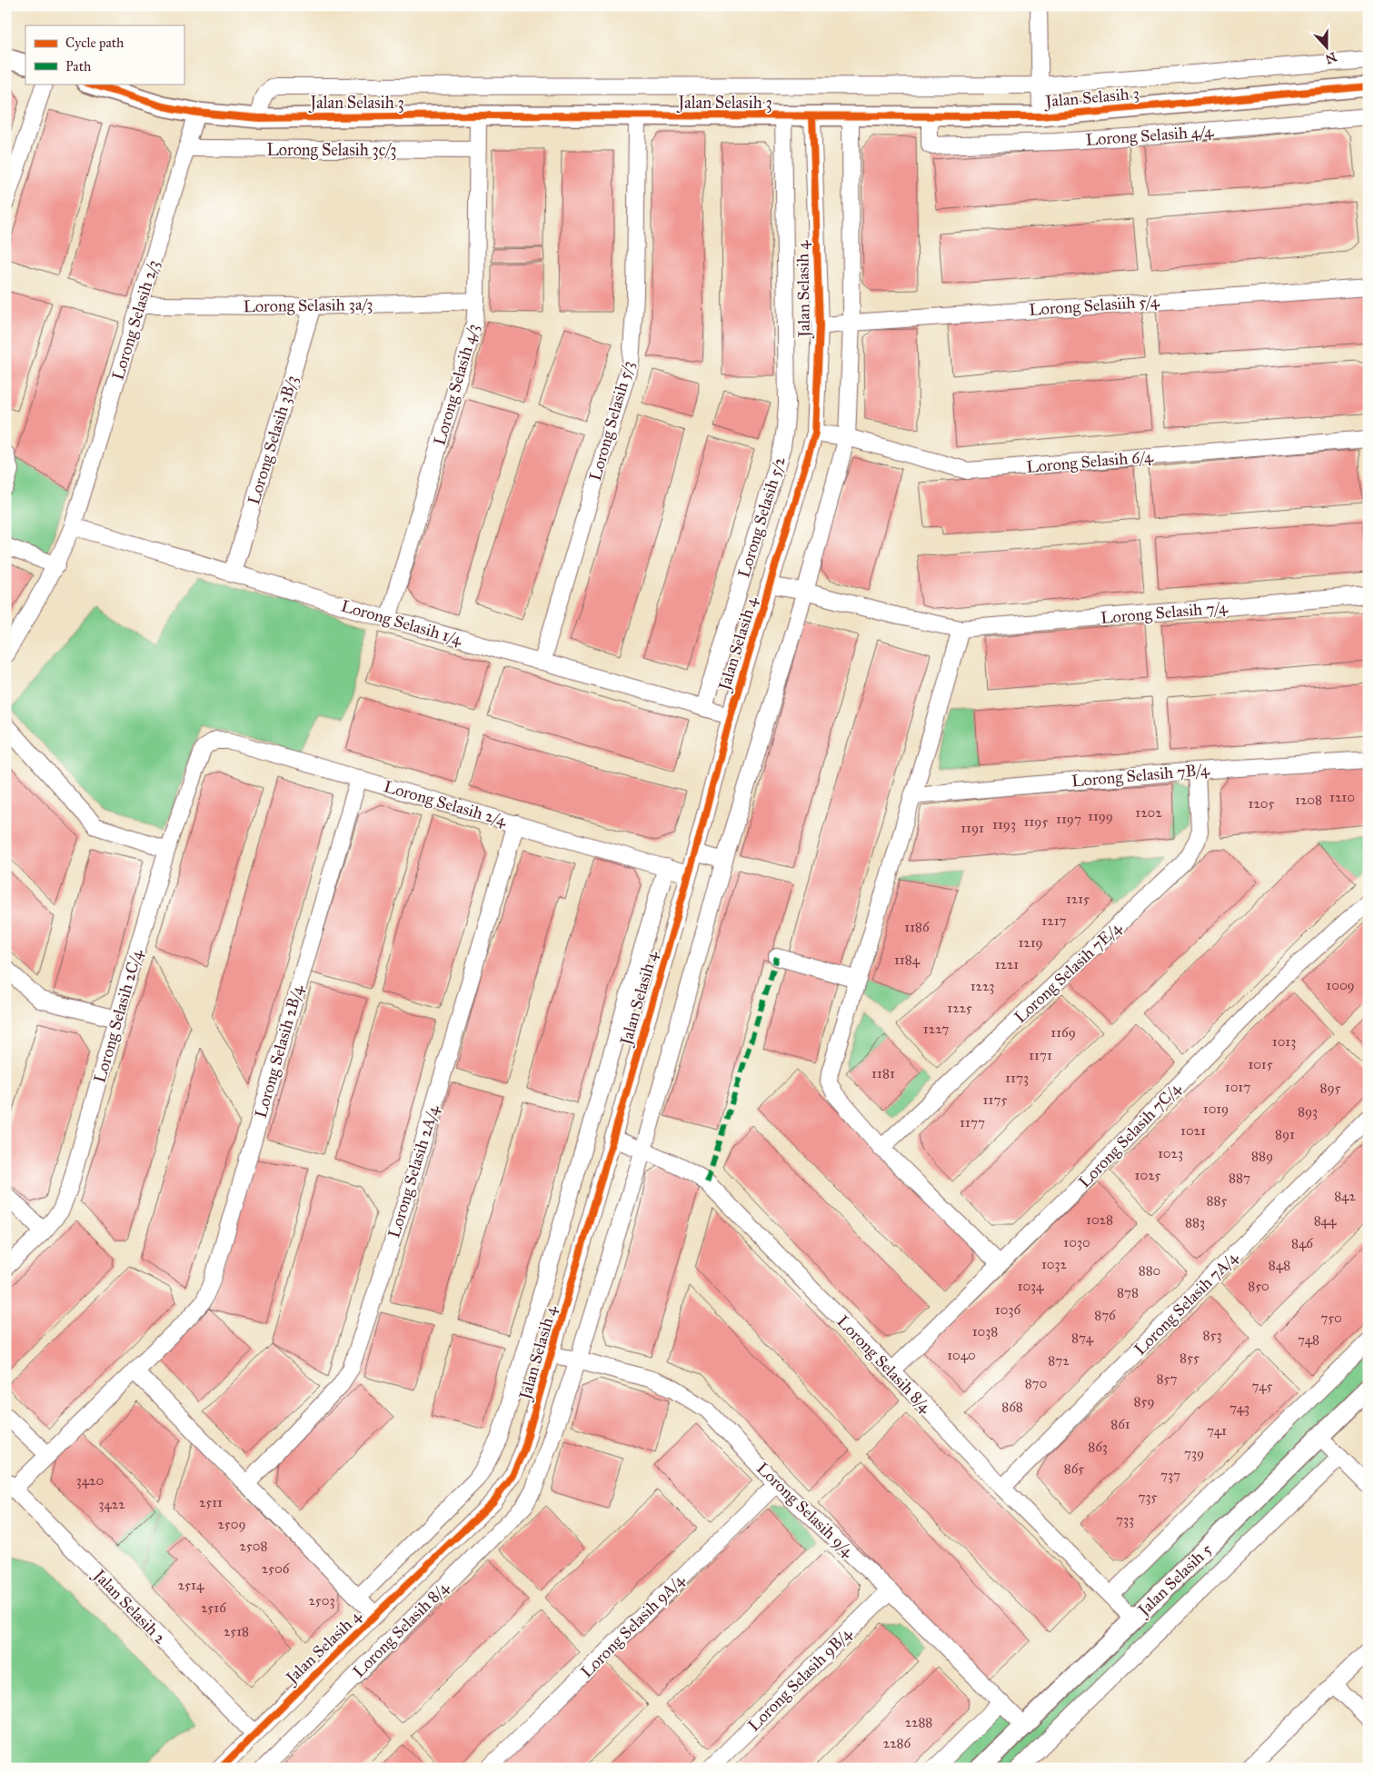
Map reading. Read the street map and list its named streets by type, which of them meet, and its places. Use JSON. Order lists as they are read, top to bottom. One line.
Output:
{"streets":{"street":["Jalan Selasih 3","Lorong Selasih 4/4","Lorong Selasih 3c/3","Jalan Selasih 4","Lorong Selasih 3a/3","Lorong Selasiih 5/4","Lorong Selasih 2/3","Lorong Selasih 4/3","Lorong Selasih 5/3","Lorong Selasih 3B/3","Lorong Selasih 6/4","Lorong Selasih 5/2","Lorong Selasih 7/4","Lorong Selasih 1/4","Lorong Selasih 7B/4","Lorong Selasih 2/4","Lorong Selasih 7E/4","Lorong Selasih 2C/4","Lorong Selasih 2B/4","Lorong Selasih 7C/4","Lorong Selasih 2A/4","Lorong Selasih 7A/4","Lorong Selasih 8/4","Lorong Selasih 9/4","Jalan Selasih 5","Jalan Selasih 2","Lorong Selasih 9A/4","Lorong Selasih 9B/4"]},"crossings":[["Jalan Selasih 3","Lorong Selasih 4/4"],["Jalan Selasih 3","Jalan Selasih 4"],["Jalan Selasih 3","Lorong Selasih 2/3"],["Jalan Selasih 3","Lorong Selasih 4/3"],["Jalan Selasih 3","Lorong Selasih 5/3"],["Jalan Selasih 3","Lorong Selasih 5/2"],["Jalan Selasih 3","Lorong Selasih 8/4"],["Lorong Selasih 3c/3","Lorong Selasih 2/3"],["Lorong Selasih 3c/3","Lorong Selasih 4/3"],["Jalan Selasih 4","Lorong Selasiih 5/4"],["Jalan Selasih 4","Lorong Selasih 6/4"],["Jalan Selasih 4","Lorong Selasih 7/4"],["Jalan Selasih 4","Lorong Selasih 1/4"],["Jalan Selasih 4","Lorong Selasih 2/4"],["Jalan Selasih 4","Lorong Selasih 8/4"],["Jalan Selasih 4","Lorong Selasih 9/4"],["Jalan Selasih 4","Jalan Selasih 2"],["Lorong Selasih 3a/3","Lorong Selasih 2/3"],["Lorong Selasih 3a/3","Lorong Selasih 4/3"],["Lorong Selasih 3a/3","Lorong Selasih 3B/3"],["Lorong Selasiih 5/4","Lorong Selasih 8/4"],["Lorong Selasih 2/3","Lorong Selasih 1/4"],["Lorong Selasih 4/3","Lorong Selasih 1/4"],["Lorong Selasih 5/3","Lorong Selasih 1/4"],["Lorong Selasih 3B/3","Lorong Selasih 1/4"],["Lorong Selasih 6/4","Lorong Selasih 8/4"],["Lorong Selasih 5/2","Lorong Selasih 1/4"],["Lorong Selasih 7/4","Lorong Selasih 8/4"],["Lorong Selasih 7B/4","Lorong Selasih 7E/4"],["Lorong Selasih 2/4","Lorong Selasih 2C/4"],["Lorong Selasih 2/4","Lorong Selasih 2B/4"],["Lorong Selasih 2/4","Lorong Selasih 2A/4"],["Lorong Selasih 2B/4","Jalan Selasih 2"],["Lorong Selasih 7C/4","Lorong Selasih 8/4"],["Lorong Selasih 7A/4","Lorong Selasih 8/4"],["Lorong Selasih 8/4","Lorong Selasih 9/4"],["Lorong Selasih 8/4","Jalan Selasih 5"],["Lorong Selasih 9/4","Jalan Selasih 5"],["Lorong Selasih 9/4","Lorong Selasih 9A/4"],["Lorong Selasih 9/4","Lorong Selasih 9B/4"]],"house_numbers":["1210","1208","1205","1202","1199","1197","1195","1193","1191","1215","1217","1186","1219","1184","1221","1009","1223","1225","1227","1169","1013","1171","1015","1181","1173","1017","895","1175","1019","893","1177","1021","891","1023","889","1025","887","842","885","1028","844","883","1030","846","1032","848","880","1034","850","878","1036","876","750","1038","853","874","748","1040","855","872","857","870","745","859","868","743","861","741","863","739","865","737","3420","735","2511","3422","733","2509","2508","2506","2514","2503","2516","2518","2288","2286"],"legend":["Cycle path","Path"],"north":"bottom"}
